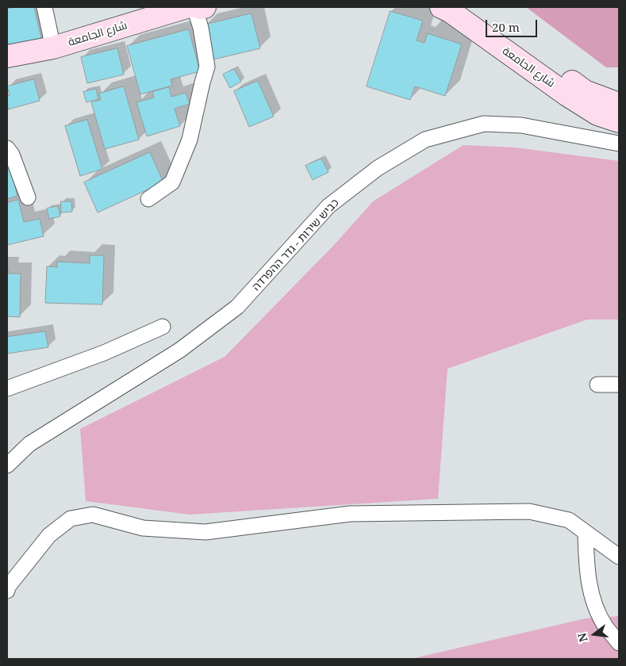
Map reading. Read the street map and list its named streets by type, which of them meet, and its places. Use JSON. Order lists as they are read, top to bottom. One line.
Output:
{"streets":{"main road":["شارع الجامعة"],"street":["כביש שירות - גדר ההפרדה"]},"scale_bar":"20 m","north":"left"}
